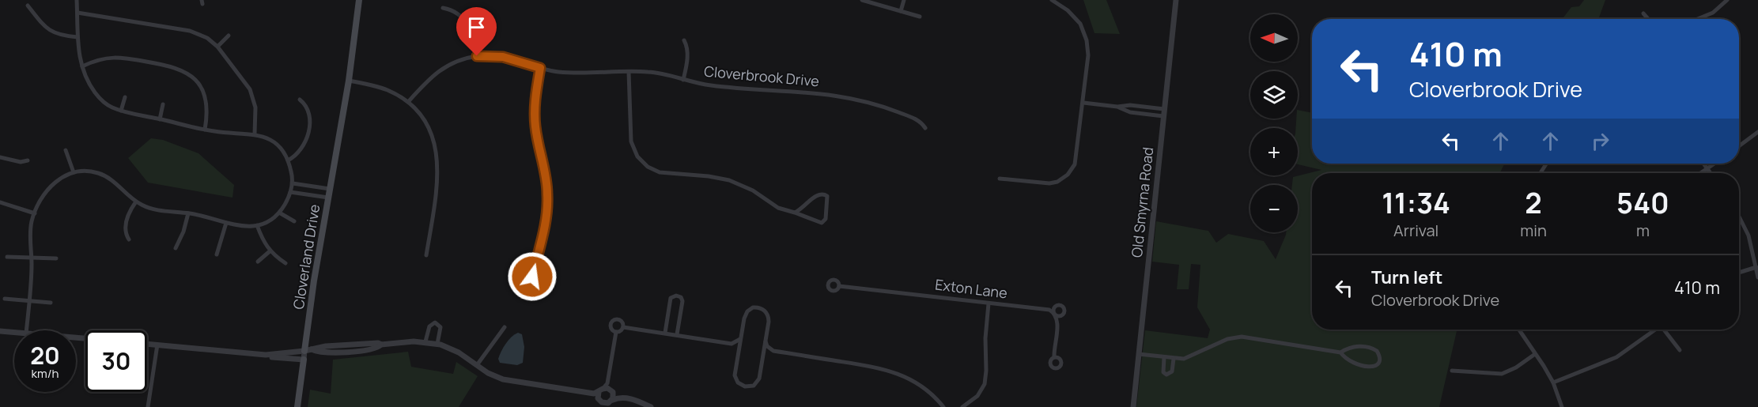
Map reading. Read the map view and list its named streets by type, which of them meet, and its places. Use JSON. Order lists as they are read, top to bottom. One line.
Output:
{"streets":{"main road":["Cloverland Drive"],"street":["Cloverbrook Drive","Old Smyrna Road","Exton Lane"]},"north":"left","page":{"map_buttons":["+","−"],"turn":["410 m","Cloverbrook Drive"],"eta":["11:34","Arrival","2","min","540","m"],"list":[{"name":"Turn left","note":"Cloverbrook Drive","value":"410 m"}],"speed":"20 km/h","limit":"30"}}
